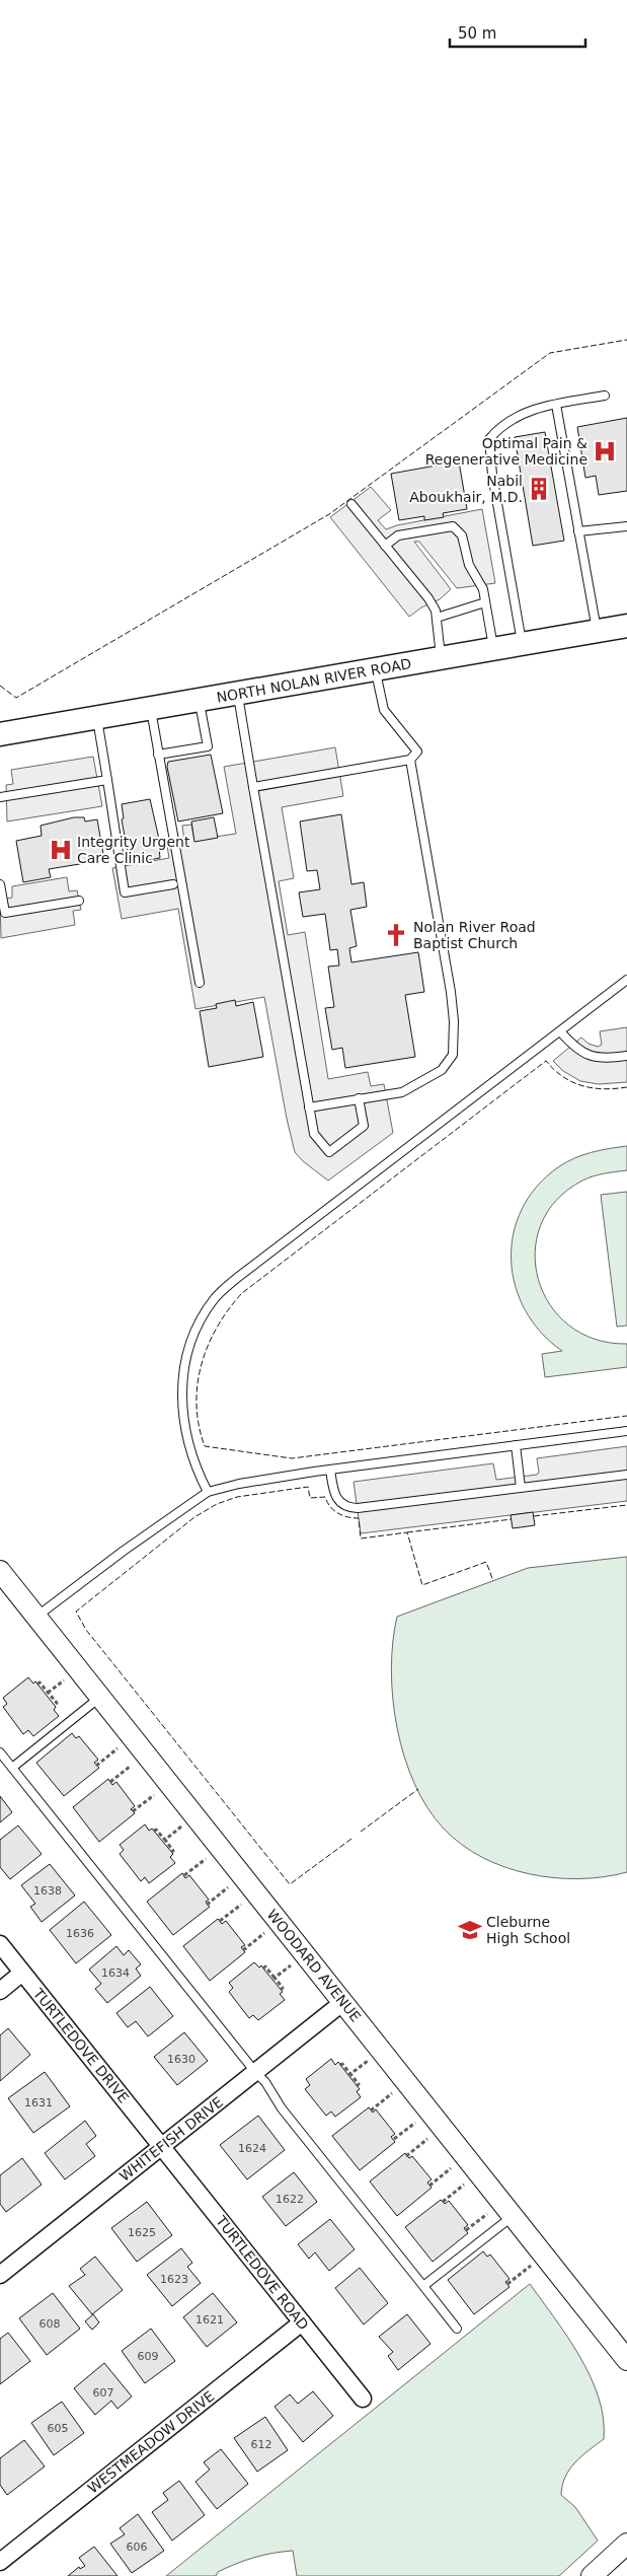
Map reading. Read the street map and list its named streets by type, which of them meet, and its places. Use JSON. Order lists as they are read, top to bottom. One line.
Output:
{"streets":{"main road":["NORTH NOLAN RIVER ROAD"],"street":["WOODARD AVENUE","TURTLEDOVE DRIVE","WHITEFISH DRIVE","TURTLEDOVE ROAD","WESTMEADOW DRIVE"]},"crossings":[["WOODARD AVENUE","WHITEFISH DRIVE"],["TURTLEDOVE DRIVE","WHITEFISH DRIVE"],["TURTLEDOVE DRIVE","TURTLEDOVE ROAD"],["WHITEFISH DRIVE","TURTLEDOVE ROAD"],["TURTLEDOVE ROAD","WESTMEADOW DRIVE"]],"places":{"hospital":["Optimal Pain & Regenerative Medicine","Integrity Urgent Care Clinic"],"building":["Nabil Aboukhair, M.D."],"church":["Nolan River Road Baptist Church"],"school or university":["Cleburne High School"]},"house_numbers":["1638","1636","1634","1630","1631","1624","1622","1625","1623","1621","608","609","607","605","612","606"],"scale_bar":"50 m"}
